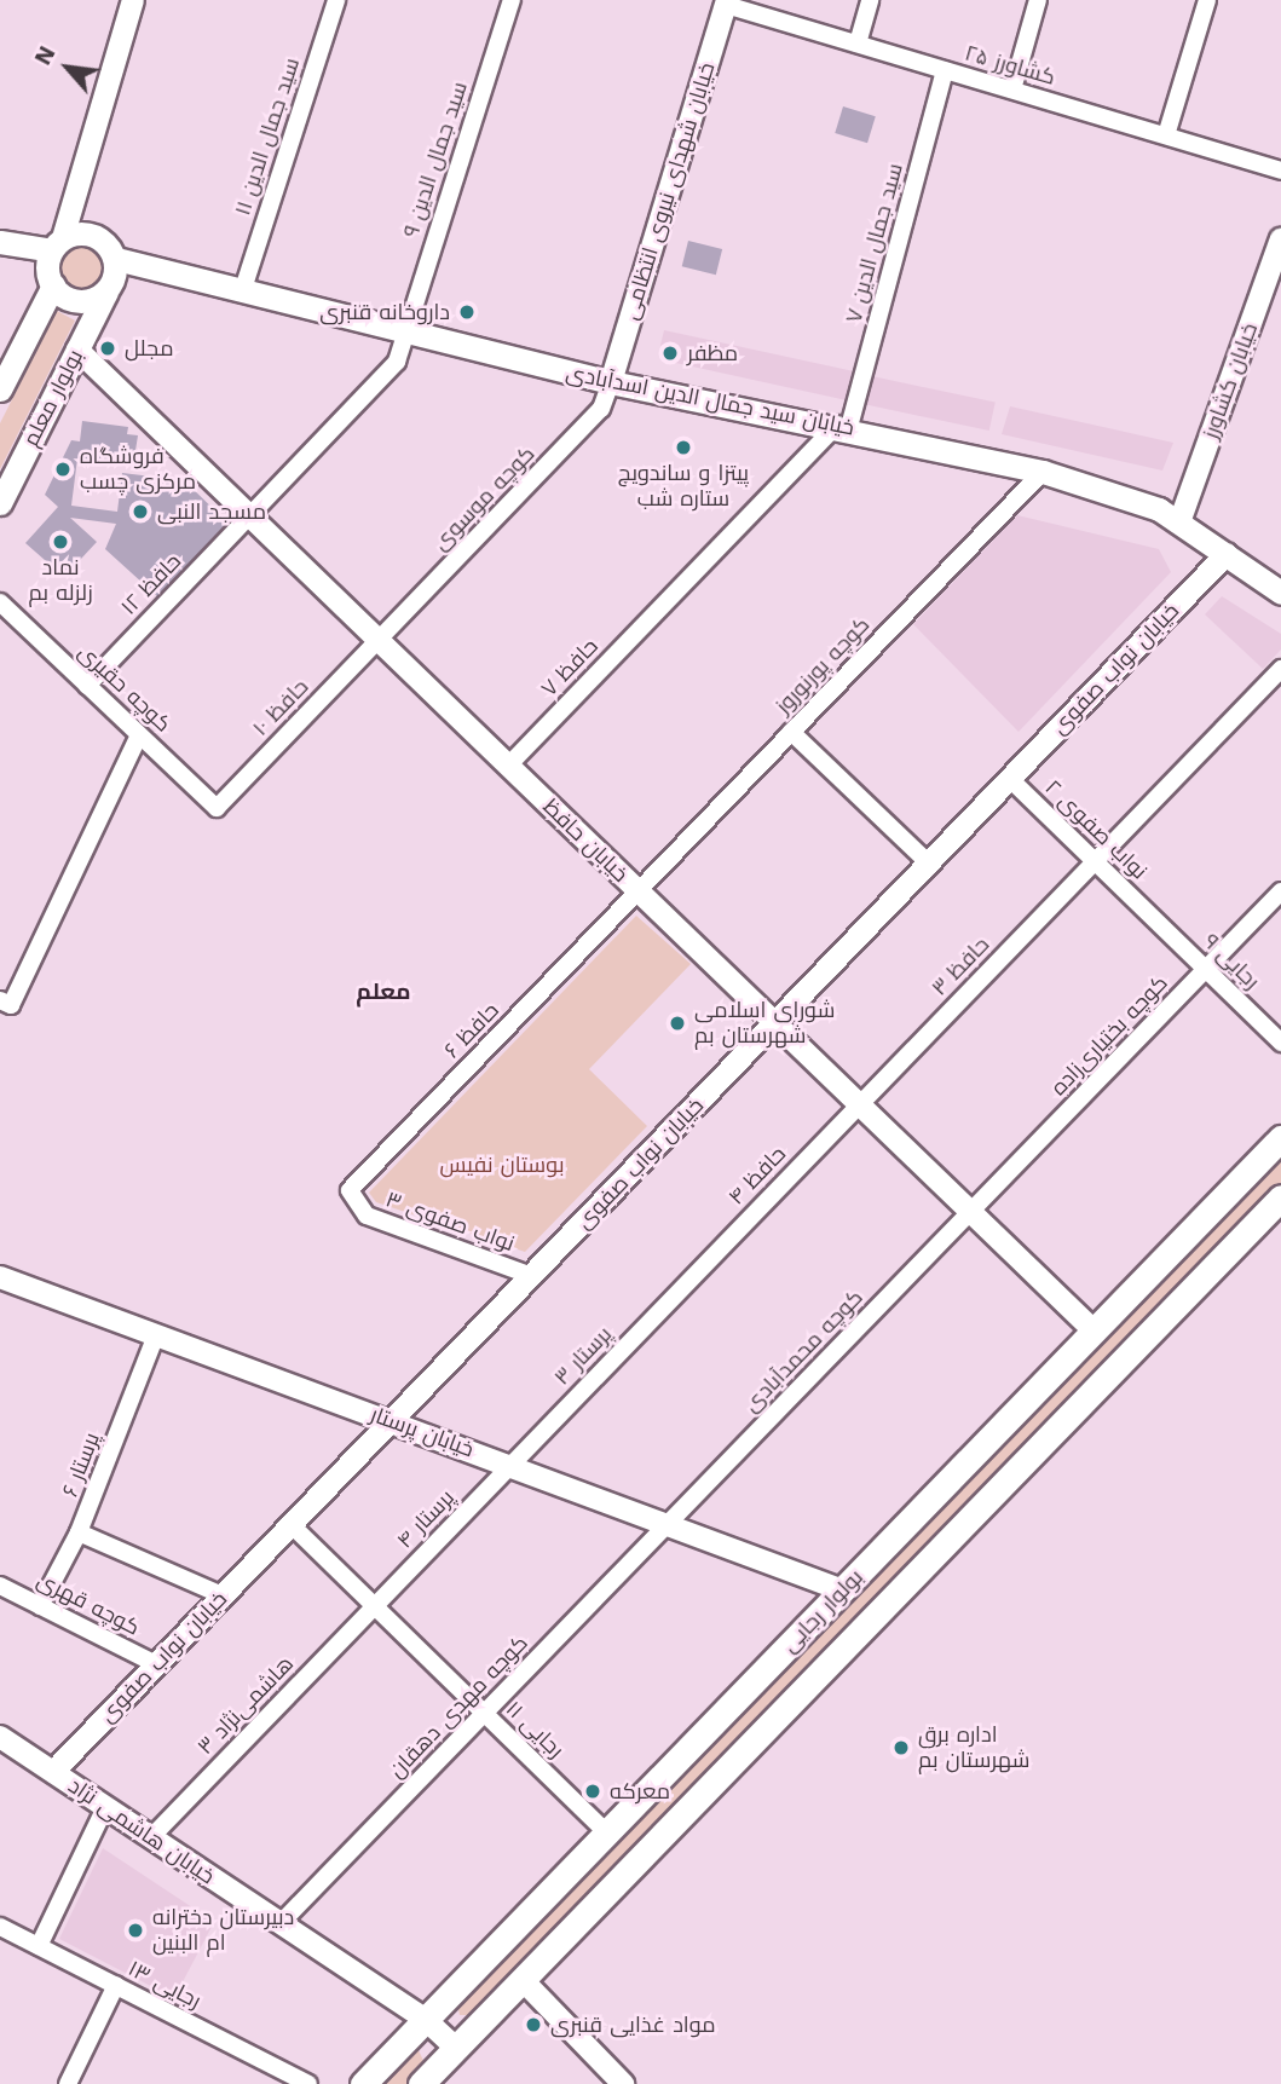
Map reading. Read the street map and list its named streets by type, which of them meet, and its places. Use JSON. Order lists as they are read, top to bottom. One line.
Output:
{"streets":{"main road":["بولوار معلم","خیابان سید جمال الدین اسدآبادی","بولوار رجایی"],"street":["کشاورز ۲۵","سید جمال الدین ۱۱","سید جمال الدین ۹","خیابان شهدای نیروی انتظامی","سید جمال الدین ۷","خیابان کشاورز","کوچه موسوی","حافظ ۱۲","کوچه پورنوروز","حافظ ۷","خیابان نواب صفوی","کوچه حقیری","حافظ ۱۰","نواب صفوی ۲","خیابان حافظ","رجایی ۹","حافظ ۳","حافظ ۶","کوچه بختیاری‌زاده","حافظ ۴","نواب صفوی ۳","کوچه محمدآبادی","پرستار ۳","خیابان پرستار","پرستار ۶","پرستار ۴","کوچه قهری","هاشمی‌نژاد ۳","کوچه مهدی دهقان","رجایی ۱۱","خیابان هاشمی نژاد","رجایی ۱۳"]},"crossings":[["کشاورز ۲۵","خیابان شهدای نیروی انتظامی"],["کشاورز ۲۵","سید جمال الدین ۷"],["سید جمال الدین ۱۱","خیابان سید جمال الدین اسدآبادی"],["سید جمال الدین ۹","خیابان سید جمال الدین اسدآبادی"],["سید جمال الدین ۹","حافظ ۱۲"],["خیابان شهدای نیروی انتظامی","خیابان سید جمال الدین اسدآبادی"],["خیابان شهدای نیروی انتظامی","کوچه موسوی"],["سید جمال الدین ۷","خیابان سید جمال الدین اسدآبادی"],["سید جمال الدین ۷","حافظ ۷"],["خیابان کشاورز","خیابان سید جمال الدین اسدآبادی"],["بولوار معلم","خیابان سید جمال الدین اسدآبادی"],["بولوار معلم","خیابان حافظ"],["خیابان سید جمال الدین اسدآبادی","کوچه موسوی"],["خیابان سید جمال الدین اسدآبادی","کوچه پورنوروز"],["خیابان سید جمال الدین اسدآبادی","حافظ ۷"],["خیابان سید جمال الدین اسدآبادی","خیابان نواب صفوی"],["کوچه موسوی","حافظ ۱۰"],["کوچه موسوی","خیابان حافظ"],["حافظ ۱۲","کوچه حقیری"],["حافظ ۱۲","خیابان حافظ"],["کوچه پورنوروز","خیابان حافظ"],["کوچه پورنوروز","حافظ ۶"],["حافظ ۷","خیابان حافظ"],["خیابان نواب صفوی","نواب صفوی ۲"],["خیابان نواب صفوی","خیابان حافظ"],["خیابان نواب صفوی","نواب صفوی ۳"],["خیابان نواب صفوی","خیابان پرستار"],["خیابان نواب صفوی","کوچه قهری"],["خیابان نواب صفوی","رجایی ۱۱"],["خیابان نواب صفوی","خیابان هاشمی نژاد"],["کوچه حقیری","حافظ ۱۰"],["حافظ ۱۰","خیابان حافظ"],["نواب صفوی ۲","رجایی ۹"],["نواب صفوی ۲","حافظ ۳"],["خیابان حافظ","حافظ ۳"],["خیابان حافظ","حافظ ۶"],["خیابان حافظ","کوچه بختیاری‌زاده"],["خیابان حافظ","حافظ ۴"],["خیابان حافظ","کوچه محمدآبادی"],["خیابان حافظ","بولوار رجایی"],["رجایی ۹","کوچه بختیاری‌زاده"],["حافظ ۳","حافظ ۴"],["حافظ ۶","نواب صفوی ۳"],["کوچه بختیاری‌زاده","کوچه محمدآبادی"],["حافظ ۴","پرستار ۳"],["کوچه محمدآبادی","خیابان پرستار"],["کوچه محمدآبادی","کوچه مهدی دهقان"],["پرستار ۳","خیابان پرستار"],["پرستار ۳","پرستار ۴"],["خیابان پرستار","پرستار ۶"],["خیابان پرستار","پرستار ۴"],["خیابان پرستار","بولوار رجایی"],["خیابان پرستار","کوچه مهدی دهقان"],["پرستار ۶","کوچه قهری"],["پرستار ۴","هاشمی‌نژاد ۳"],["پرستار ۴","رجایی ۱۱"],["بولوار رجایی","رجایی ۱۱"],["بولوار رجایی","خیابان هاشمی نژاد"],["هاشمی‌نژاد ۳","رجایی ۱۱"],["هاشمی‌نژاد ۳","خیابان هاشمی نژاد"],["کوچه مهدی دهقان","رجایی ۱۱"],["کوچه مهدی دهقان","خیابان هاشمی نژاد"]],"districts":["معلم"],"parks":["بوستان نفیس"],"places":["داروخانه قنبری","مجلل","مظفر","پیتزا و ساندویچ ستاره شب","فروشگاه مرکزی چسب","مسجد النبی","نماد زلزله بم","شورای اسلامی شهرستان بم","اداره برق شهرستان بم","معرکه","دبیرستان دخترانه ام البنین","مواد غذایی قنبری"],"north":"top left"}
